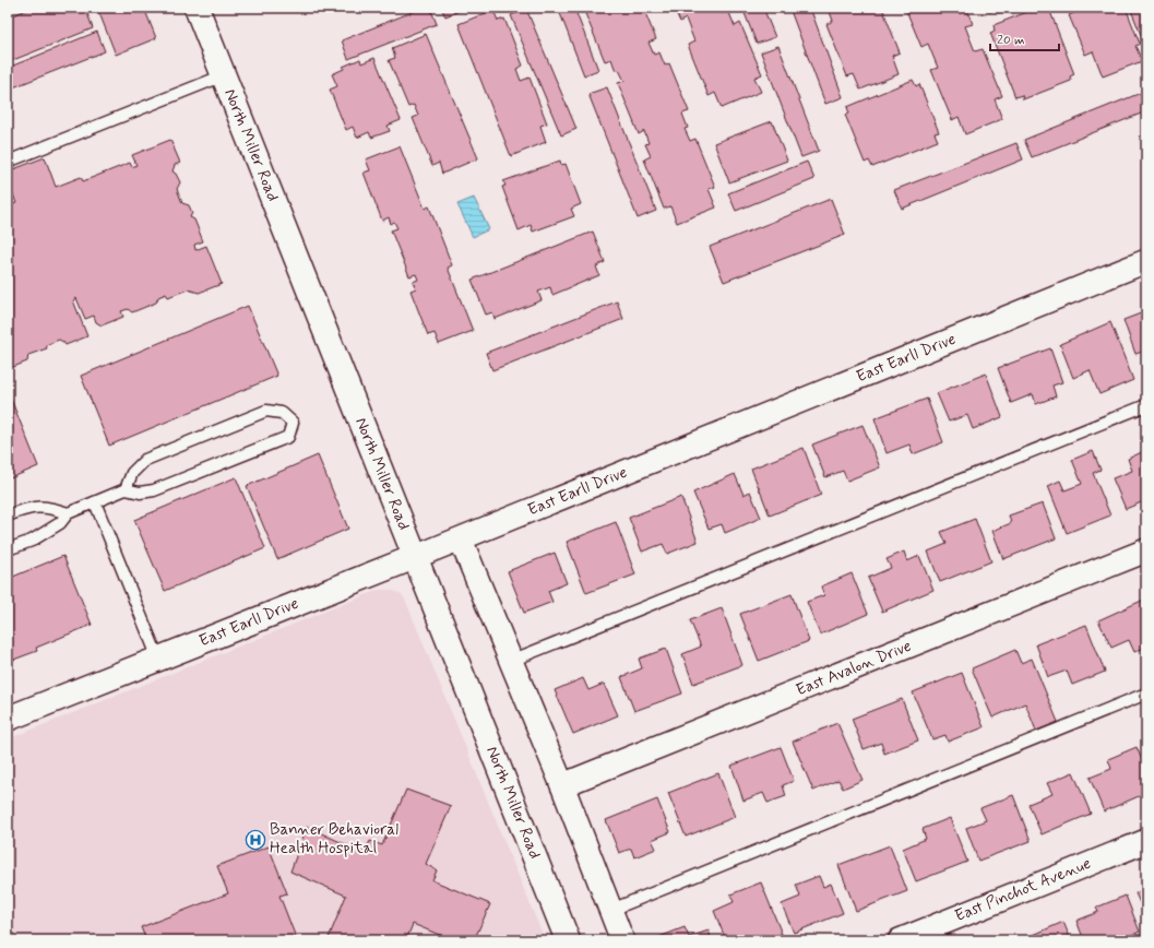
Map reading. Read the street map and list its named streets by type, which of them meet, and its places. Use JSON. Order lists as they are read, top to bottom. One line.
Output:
{"streets":{"street":["North Miller Road","East Earll Drive","East Avalon Drive","East Pinchot Avenue"]},"crossings":[["North Miller Road","East Earll Drive"]],"places":{"hospital":["Banner Behavioral Health Hospital"]},"scale_bar":"20 m"}
